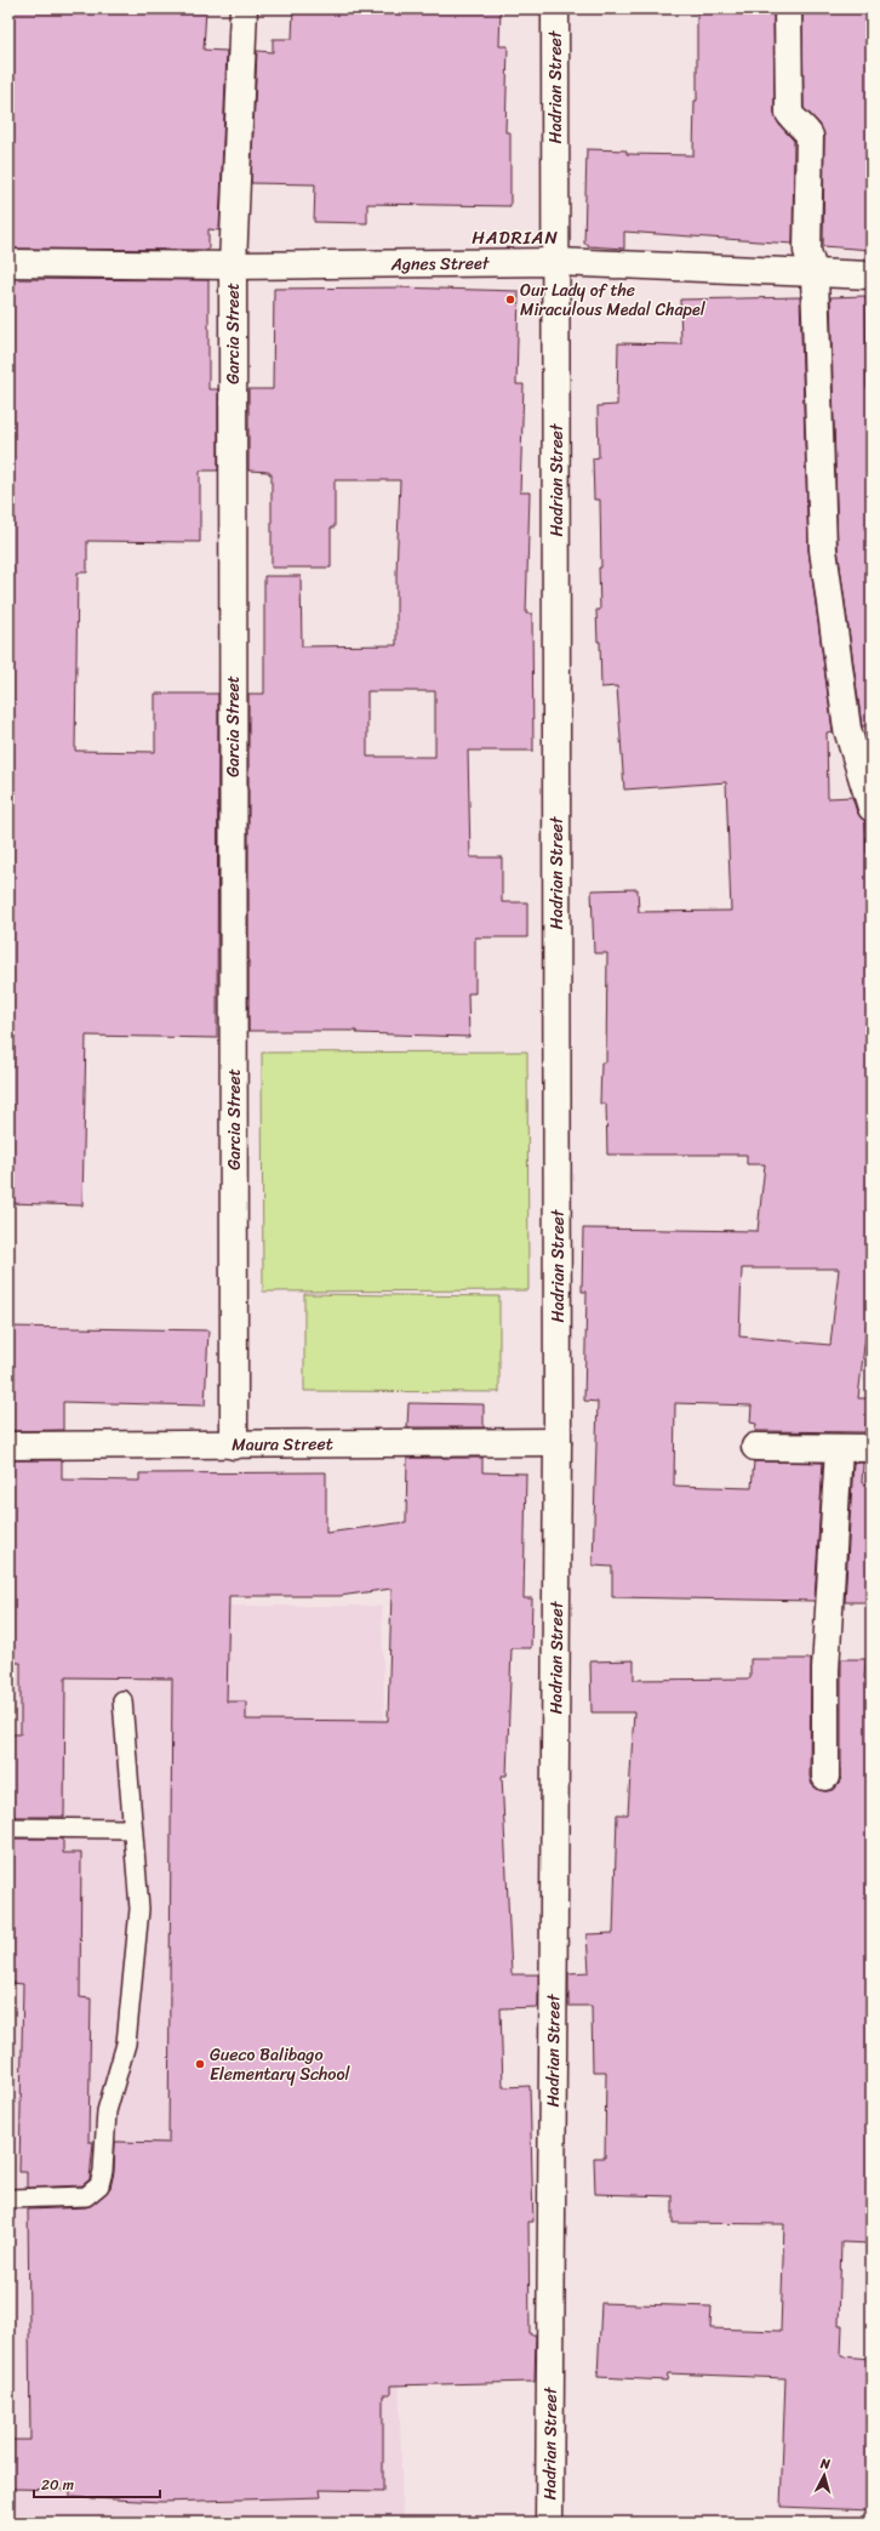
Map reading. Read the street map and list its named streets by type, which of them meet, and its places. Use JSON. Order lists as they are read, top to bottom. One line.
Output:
{"streets":{"street":["Hadrian Street","Agnes Street","Garcia Street","Maura Street"]},"crossings":[["Hadrian Street","Agnes Street"],["Hadrian Street","Maura Street"],["Agnes Street","Garcia Street"],["Garcia Street","Maura Street"]],"districts":["HADRIAN"],"places":["Our Lady of the Miraculous Medal Chapel","Gueco Balibago Elementary School"],"scale_bar":"20 m","north":"top"}
